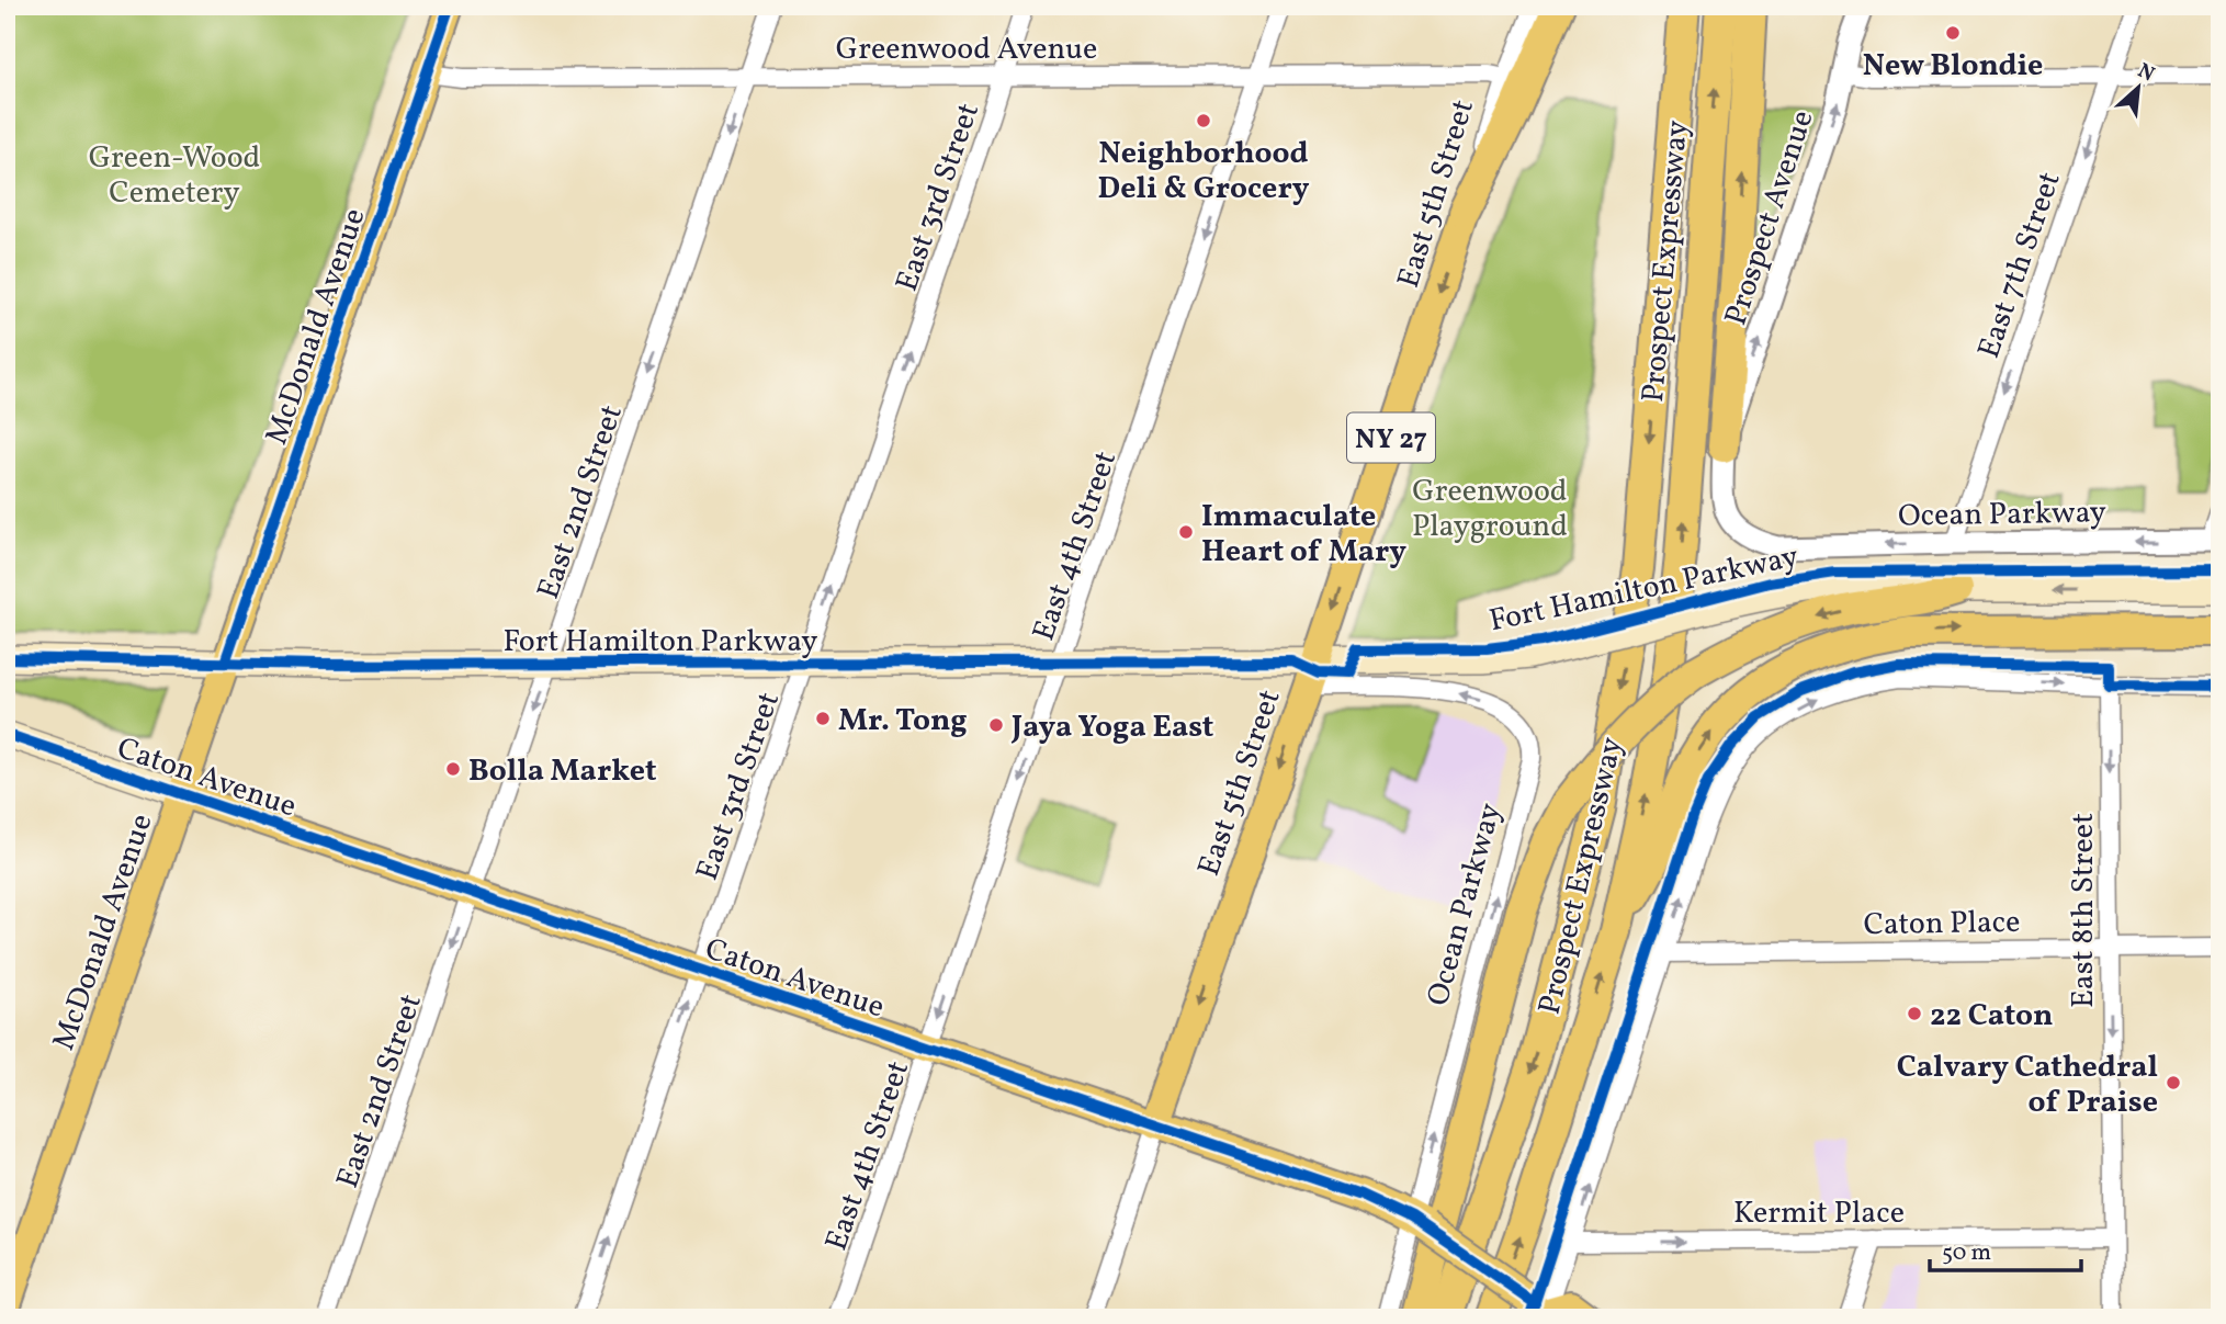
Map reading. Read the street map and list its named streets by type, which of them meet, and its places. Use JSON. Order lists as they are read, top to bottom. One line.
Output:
{"streets":{"highway":["East 5th Street","Prospect Expressway","NY 27","Caton Avenue"],"main road":["McDonald Avenue","Fort Hamilton Parkway"],"street":["Greenwood Avenue","East 3rd Street","Prospect Avenue","East 7th Street","East 2nd Street","Ocean Parkway","East 4th Street","East 8th Street","Caton Place","Kermit Place"]},"crossings":[["Greenwood Avenue","East 5th Street"],["Greenwood Avenue","East 3rd Street"],["Greenwood Avenue","McDonald Avenue"],["Greenwood Avenue","East 2nd Street"],["Greenwood Avenue","East 4th Street"],["East 5th Street","NY 27"],["East 5th Street","Ocean Parkway"],["East 5th Street","Fort Hamilton Parkway"],["East 5th Street","Caton Avenue"],["East 3rd Street","Fort Hamilton Parkway"],["East 3rd Street","Caton Avenue"],["Prospect Avenue","Ocean Parkway"],["East 7th Street","Ocean Parkway"],["McDonald Avenue","Fort Hamilton Parkway"],["McDonald Avenue","Caton Avenue"],["East 2nd Street","Fort Hamilton Parkway"],["East 2nd Street","Caton Avenue"],["Ocean Parkway","Fort Hamilton Parkway"],["Ocean Parkway","Caton Avenue"],["East 4th Street","Fort Hamilton Parkway"],["East 4th Street","Caton Avenue"],["East 8th Street","Caton Place"],["East 8th Street","Kermit Place"]],"one_way":["East 5th Street","East 3rd Street","Prospect Avenue","East 7th Street","East 2nd Street","East 4th Street","East 8th Street","Kermit Place"],"parks":["Green-Wood Cemetery","Greenwood Playground"],"places":["New Blondie","Neighborhood Deli & Grocery","Immaculate Heart of Mary","Mr. Tong","Jaya Yoga East","Bolla Market","22 Caton","Calvary Cathedral of Praise"],"scale_bar":"50 m","north":"top right"}
